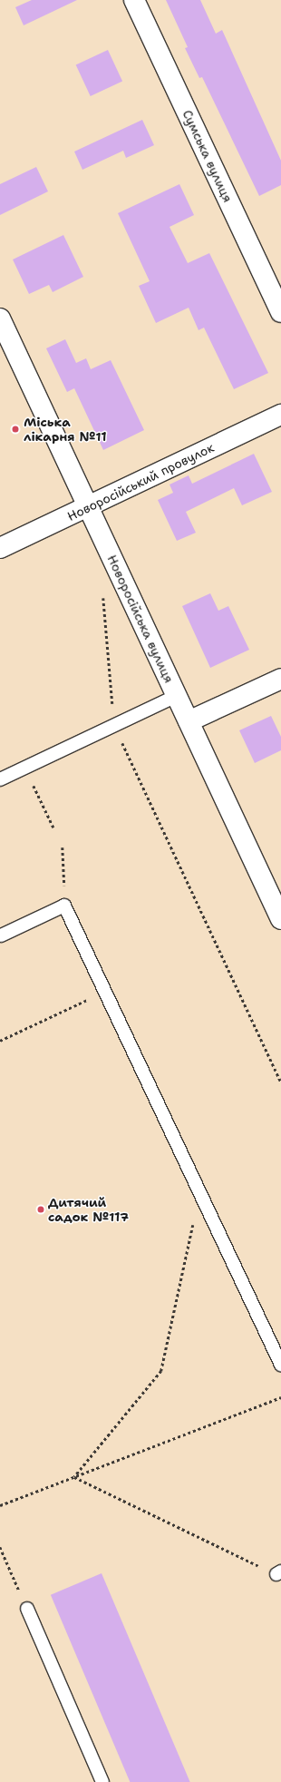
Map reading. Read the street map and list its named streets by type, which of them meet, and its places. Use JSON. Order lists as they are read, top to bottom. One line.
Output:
{"streets":{"street":["Сумська вулиця","Новоросійський провулок","Новоросійська вулиця"]},"crossings":[["Новоросійський провулок","Новоросійська вулиця"]],"places":["Міська лікарня №11","Дитячий садок №117"]}
